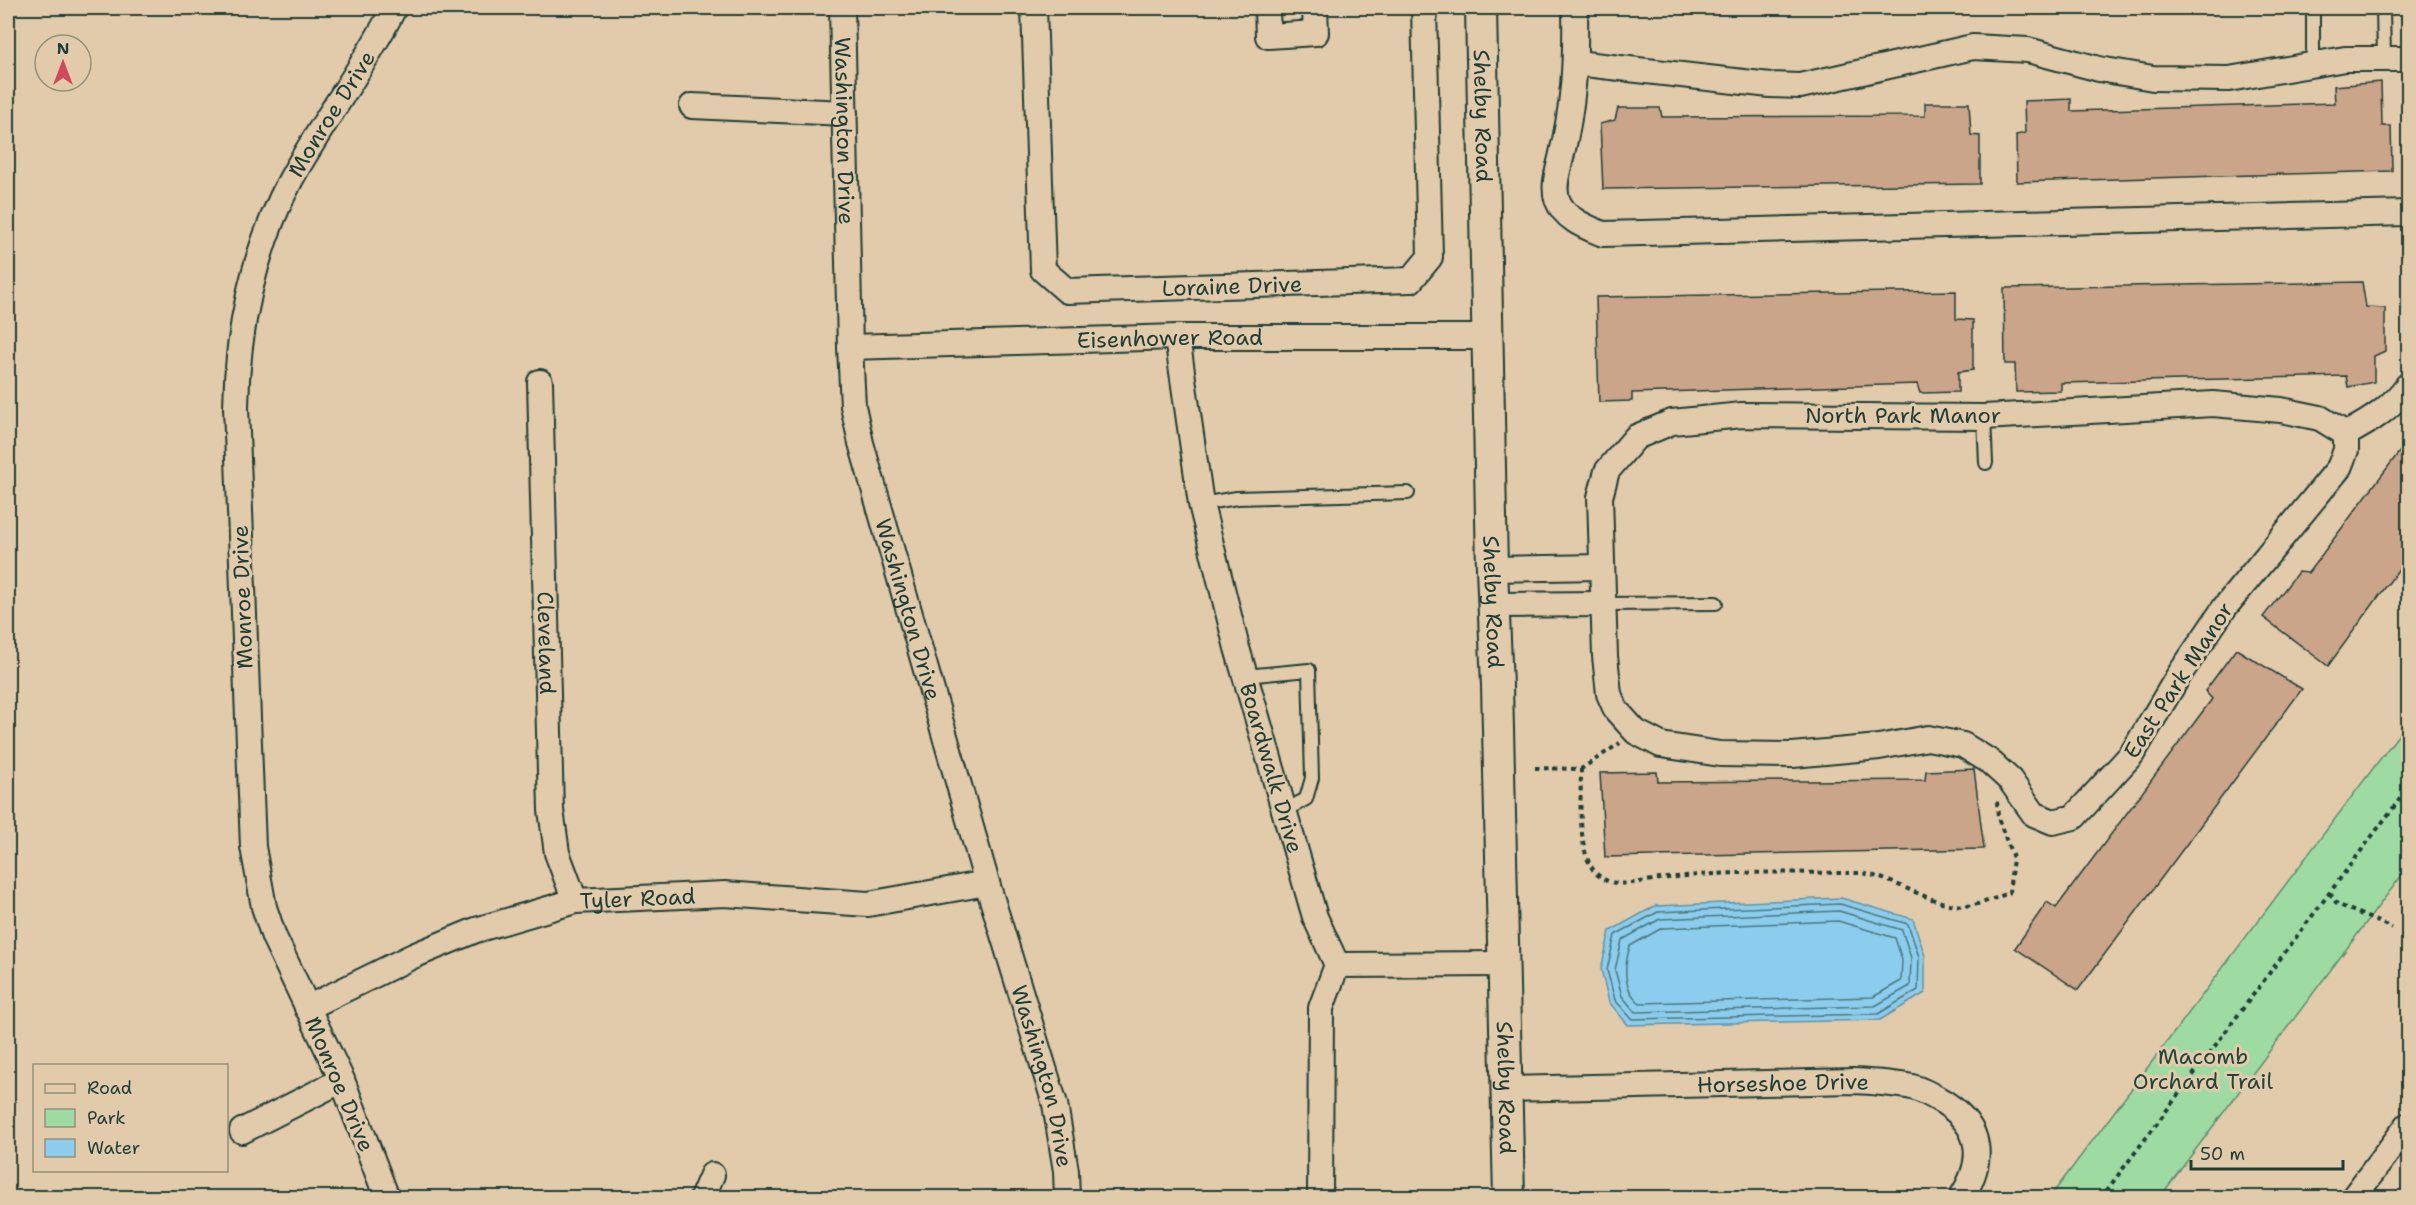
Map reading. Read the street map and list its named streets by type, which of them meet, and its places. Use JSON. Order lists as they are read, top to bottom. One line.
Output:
{"streets":{"street":["Monroe Drive","Shelby Road","Washington Drive","Loraine Drive","Eisenhower Road","North Park Manor","Cleveland","East Park Manor","Boardwalk Drive","Tyler Road","Horseshoe Drive"]},"crossings":[["Monroe Drive","Tyler Road"],["Shelby Road","Eisenhower Road"],["Shelby Road","Horseshoe Drive"],["Washington Drive","Eisenhower Road"],["Washington Drive","Tyler Road"],["Eisenhower Road","Boardwalk Drive"],["North Park Manor","East Park Manor"],["Cleveland","Tyler Road"]],"parks":["Macomb Orchard Trail"],"legend":["Road","Park","Water"],"scale_bar":"50 m","north":"top"}
